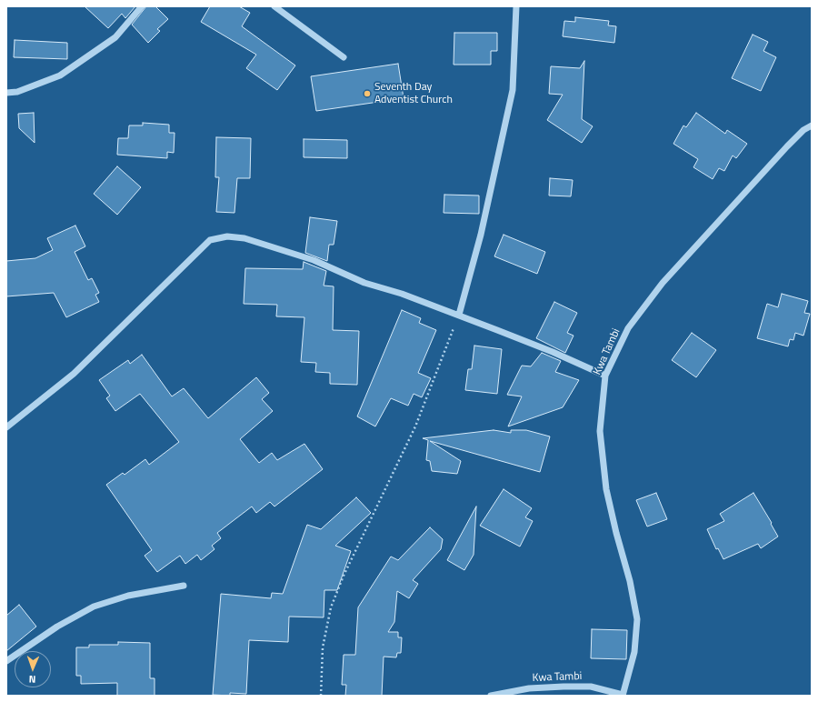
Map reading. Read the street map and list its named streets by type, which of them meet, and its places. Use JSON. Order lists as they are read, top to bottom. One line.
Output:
{"streets":{"street":["Kwa Tambi"]},"places":["Seventh Day Adventist Church"],"north":"bottom"}
